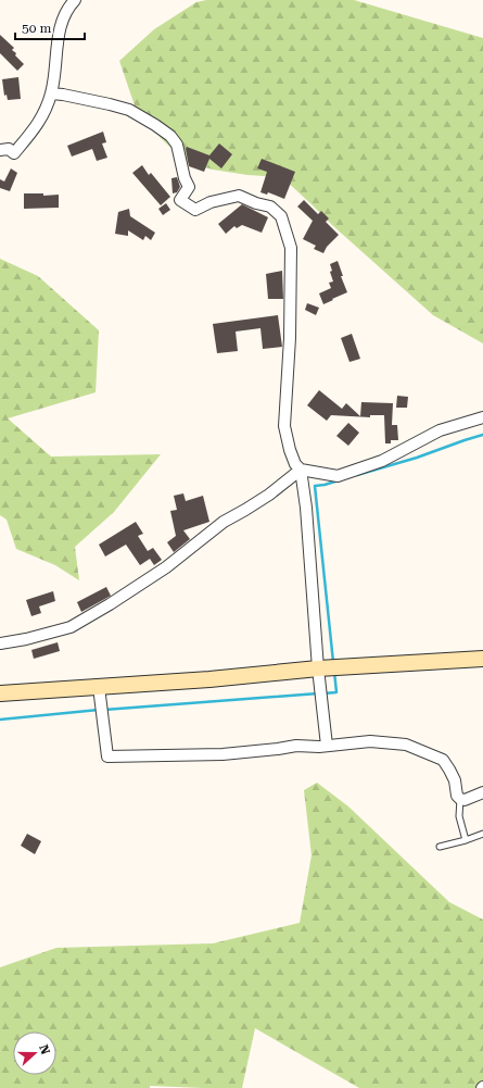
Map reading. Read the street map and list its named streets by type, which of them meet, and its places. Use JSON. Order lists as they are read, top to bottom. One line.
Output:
{"scale_bar":"50 m","north":"right"}
